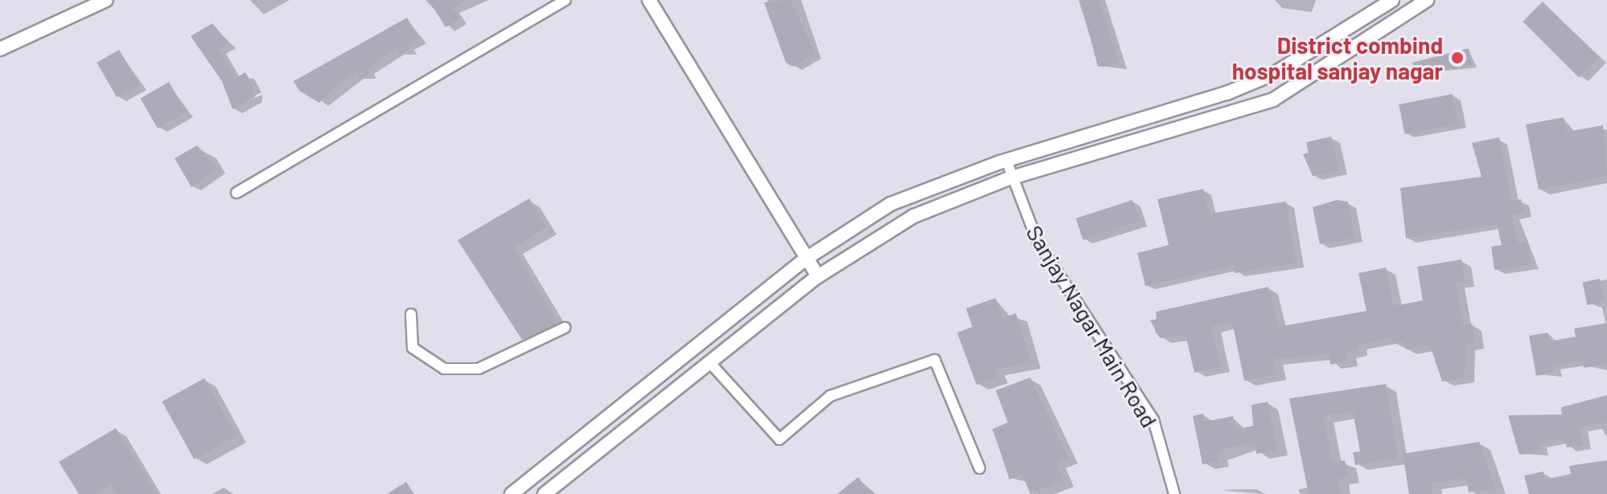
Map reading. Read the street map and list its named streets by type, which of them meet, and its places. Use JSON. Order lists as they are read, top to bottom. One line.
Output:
{"streets":{"street":["Sanjay Nagar Main Road"]},"places":["District combind hospital sanjay nagar"]}
